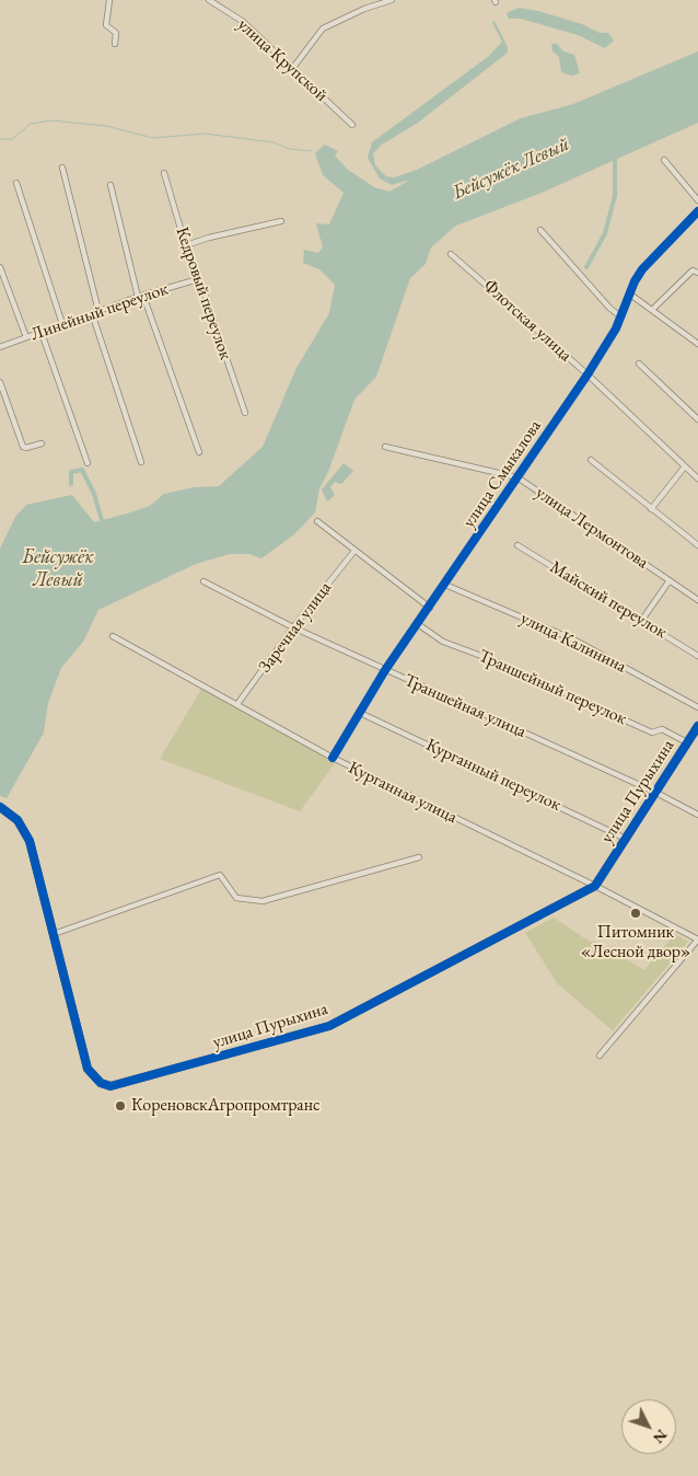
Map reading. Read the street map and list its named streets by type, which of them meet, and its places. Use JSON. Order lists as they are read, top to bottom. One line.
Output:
{"streets":{"street":["улица Крупской","Кедровый переулок","Линейный переулок","Флотская улица","улица Смыкалова","улица Лермонтова","Майский переулок","Заречная улица","улица Калинина","Траншейный переулок","Траншейная улица","Курганный переулок","улица Пурыхина","Курганная улица"]},"crossings":[["Кедровый переулок","Линейный переулок"],["Флотская улица","улица Смыкалова"],["улица Смыкалова","улица Лермонтова"],["улица Смыкалова","улица Калинина"],["улица Смыкалова","Траншейный переулок"],["улица Смыкалова","Траншейная улица"],["улица Смыкалова","Курганный переулок"],["улица Смыкалова","Курганная улица"],["Заречная улица","Траншейная улица"],["Заречная улица","Курганная улица"],["Траншейный переулок","улица Пурыхина"],["Траншейная улица","улица Пурыхина"],["Курганный переулок","улица Пурыхина"],["улица Пурыхина","Курганная улица"]],"water":["Бейсужёк Левый"],"places":["Питомник «Лесной двор»","КореновскАгропромтранс"],"north":"bottom right"}
